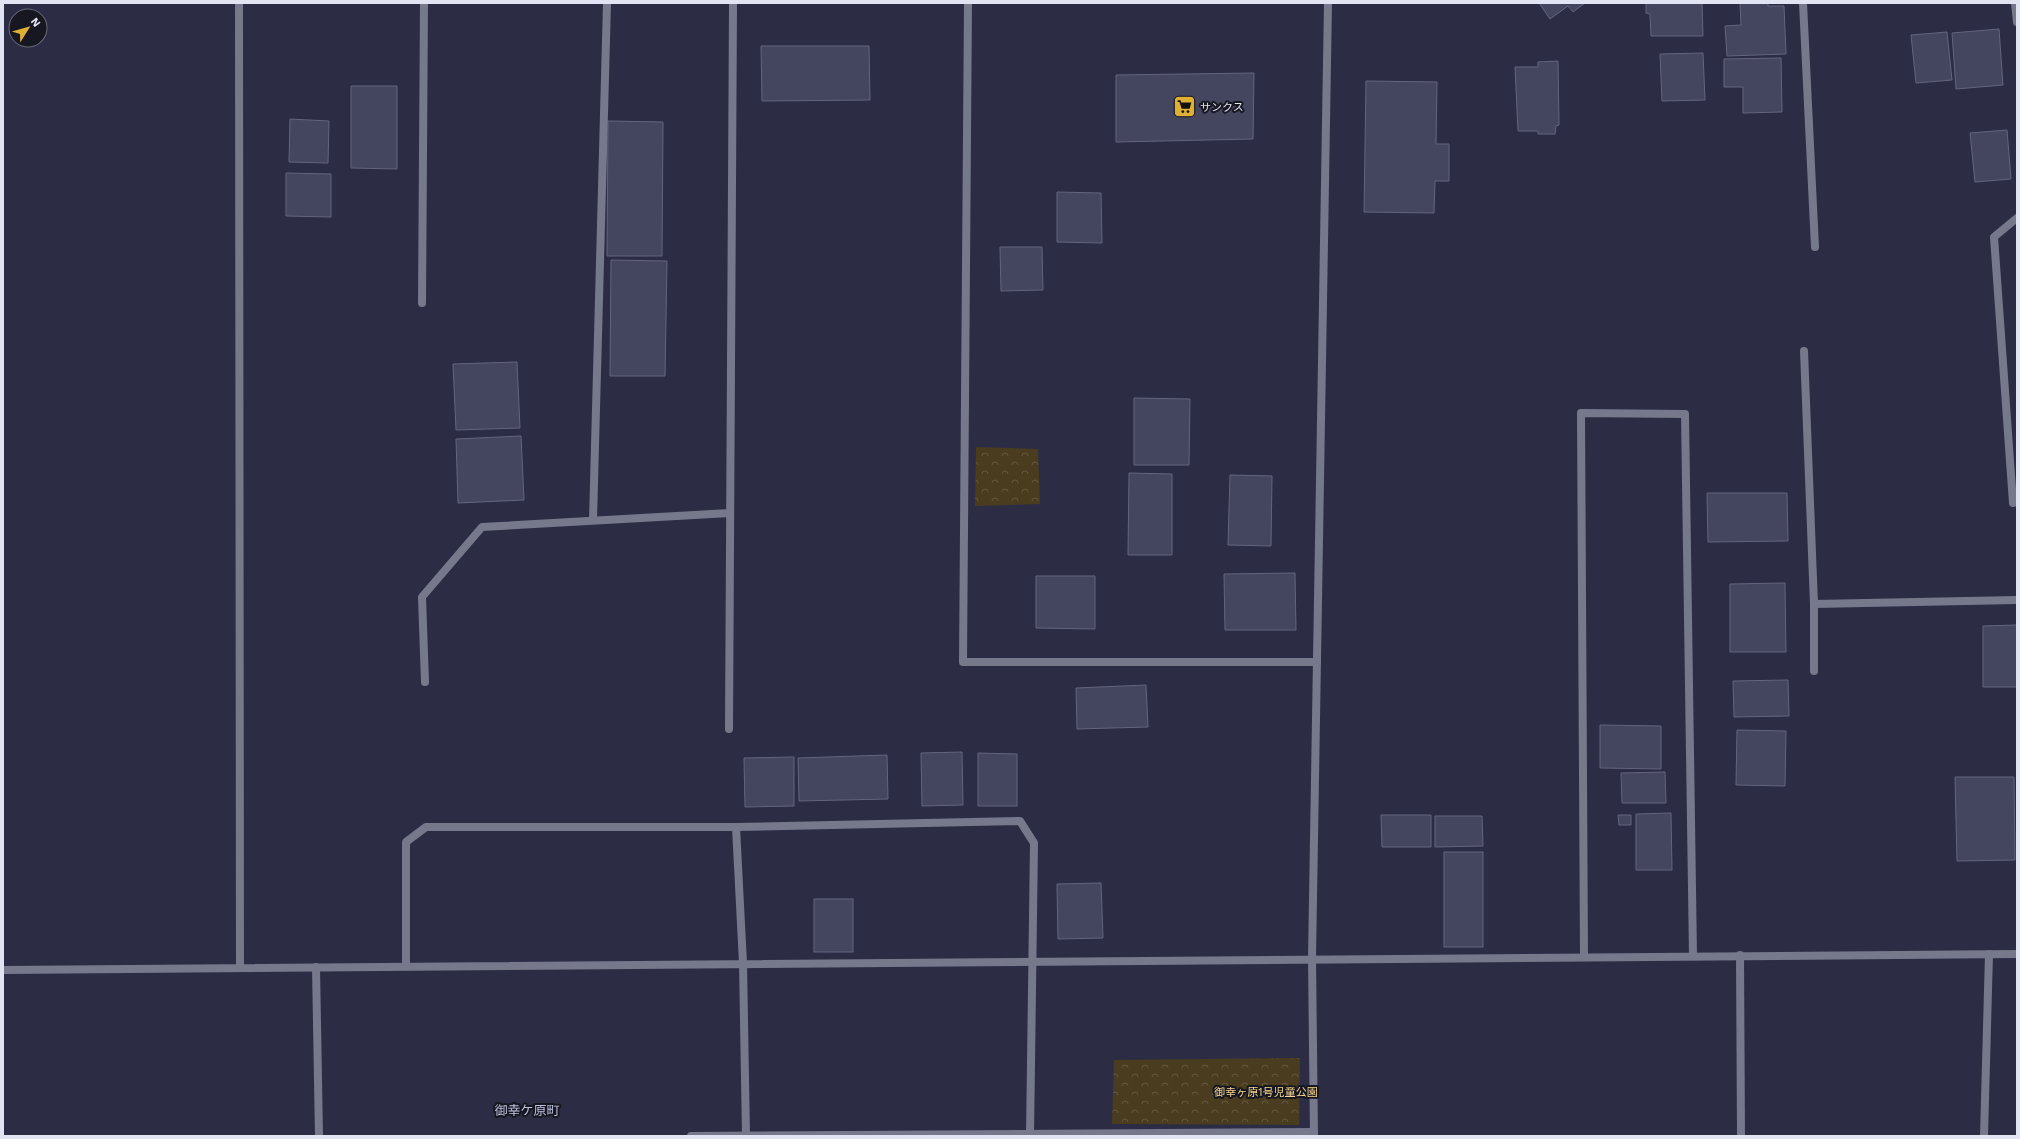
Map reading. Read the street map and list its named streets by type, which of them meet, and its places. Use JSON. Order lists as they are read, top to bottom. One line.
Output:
{"districts":["御幸ケ原町"],"parks":["御幸ヶ原1号児童公園"],"places":{"supermarket":["サンクス"]},"north":"top right"}
